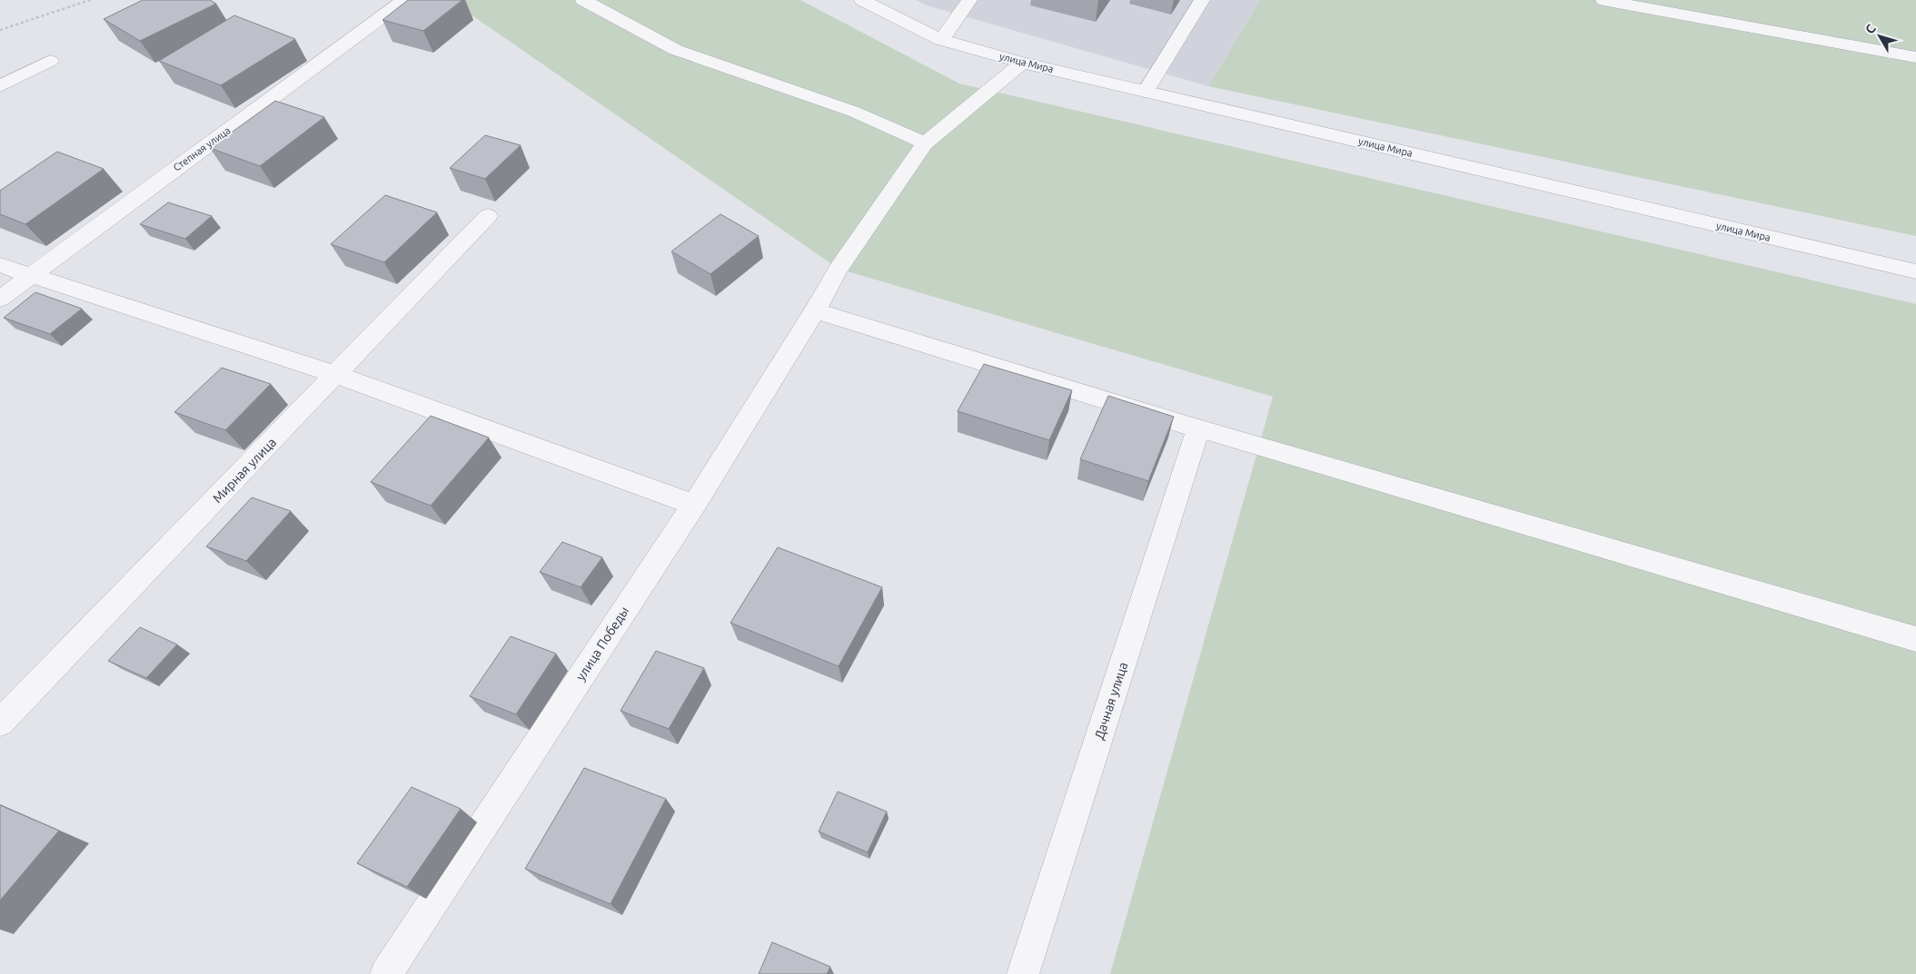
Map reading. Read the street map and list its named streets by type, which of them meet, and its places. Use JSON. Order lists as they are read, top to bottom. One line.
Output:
{"streets":{"street":["улица Мира","Степная улица","Мирная улица","улица Победы","Дачная улица"]},"crossings":[["улица Мира","улица Победы"]],"north":"top left"}
